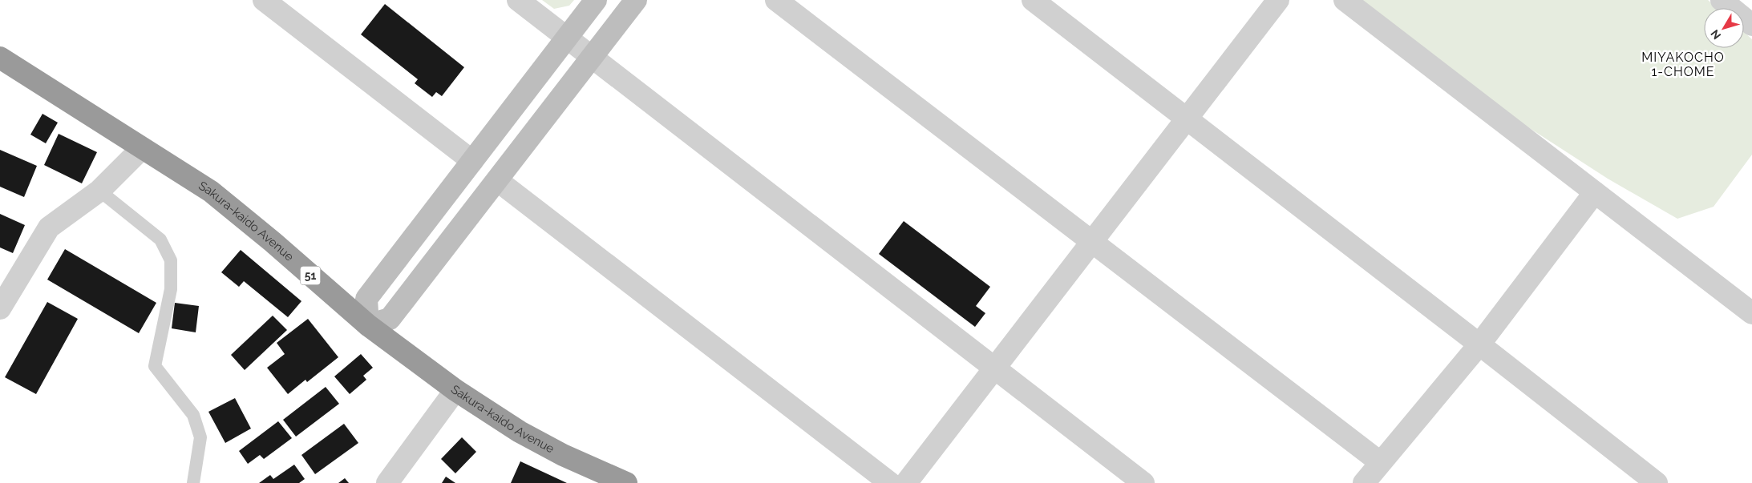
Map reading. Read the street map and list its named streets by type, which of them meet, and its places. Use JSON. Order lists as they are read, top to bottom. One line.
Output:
{"streets":{"highway":["Sakura-kaido Avenue","51"]},"districts":["MIYAKOCHO 1-CHOME"],"north":"bottom left"}
